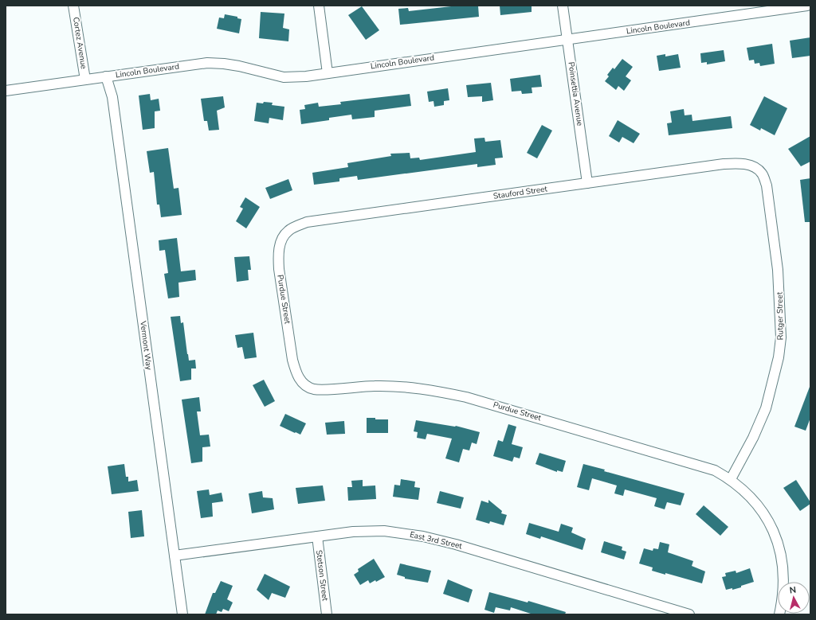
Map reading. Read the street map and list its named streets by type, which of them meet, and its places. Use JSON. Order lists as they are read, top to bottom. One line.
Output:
{"streets":{"street":["Lincoln Boulevard","Cortez Avenue","Poinsettia Avenue","Stauford Street","Purdue Street","Rutger Street","Vermont Way","East 3rd Street","Stetson Street"]},"crossings":[["Lincoln Boulevard","Cortez Avenue"],["Lincoln Boulevard","Poinsettia Avenue"],["Lincoln Boulevard","Vermont Way"],["Poinsettia Avenue","Stauford Street"],["Stauford Street","Purdue Street"],["Stauford Street","Rutger Street"],["Purdue Street","Rutger Street"],["Vermont Way","East 3rd Street"],["East 3rd Street","Stetson Street"]],"north":"top"}
